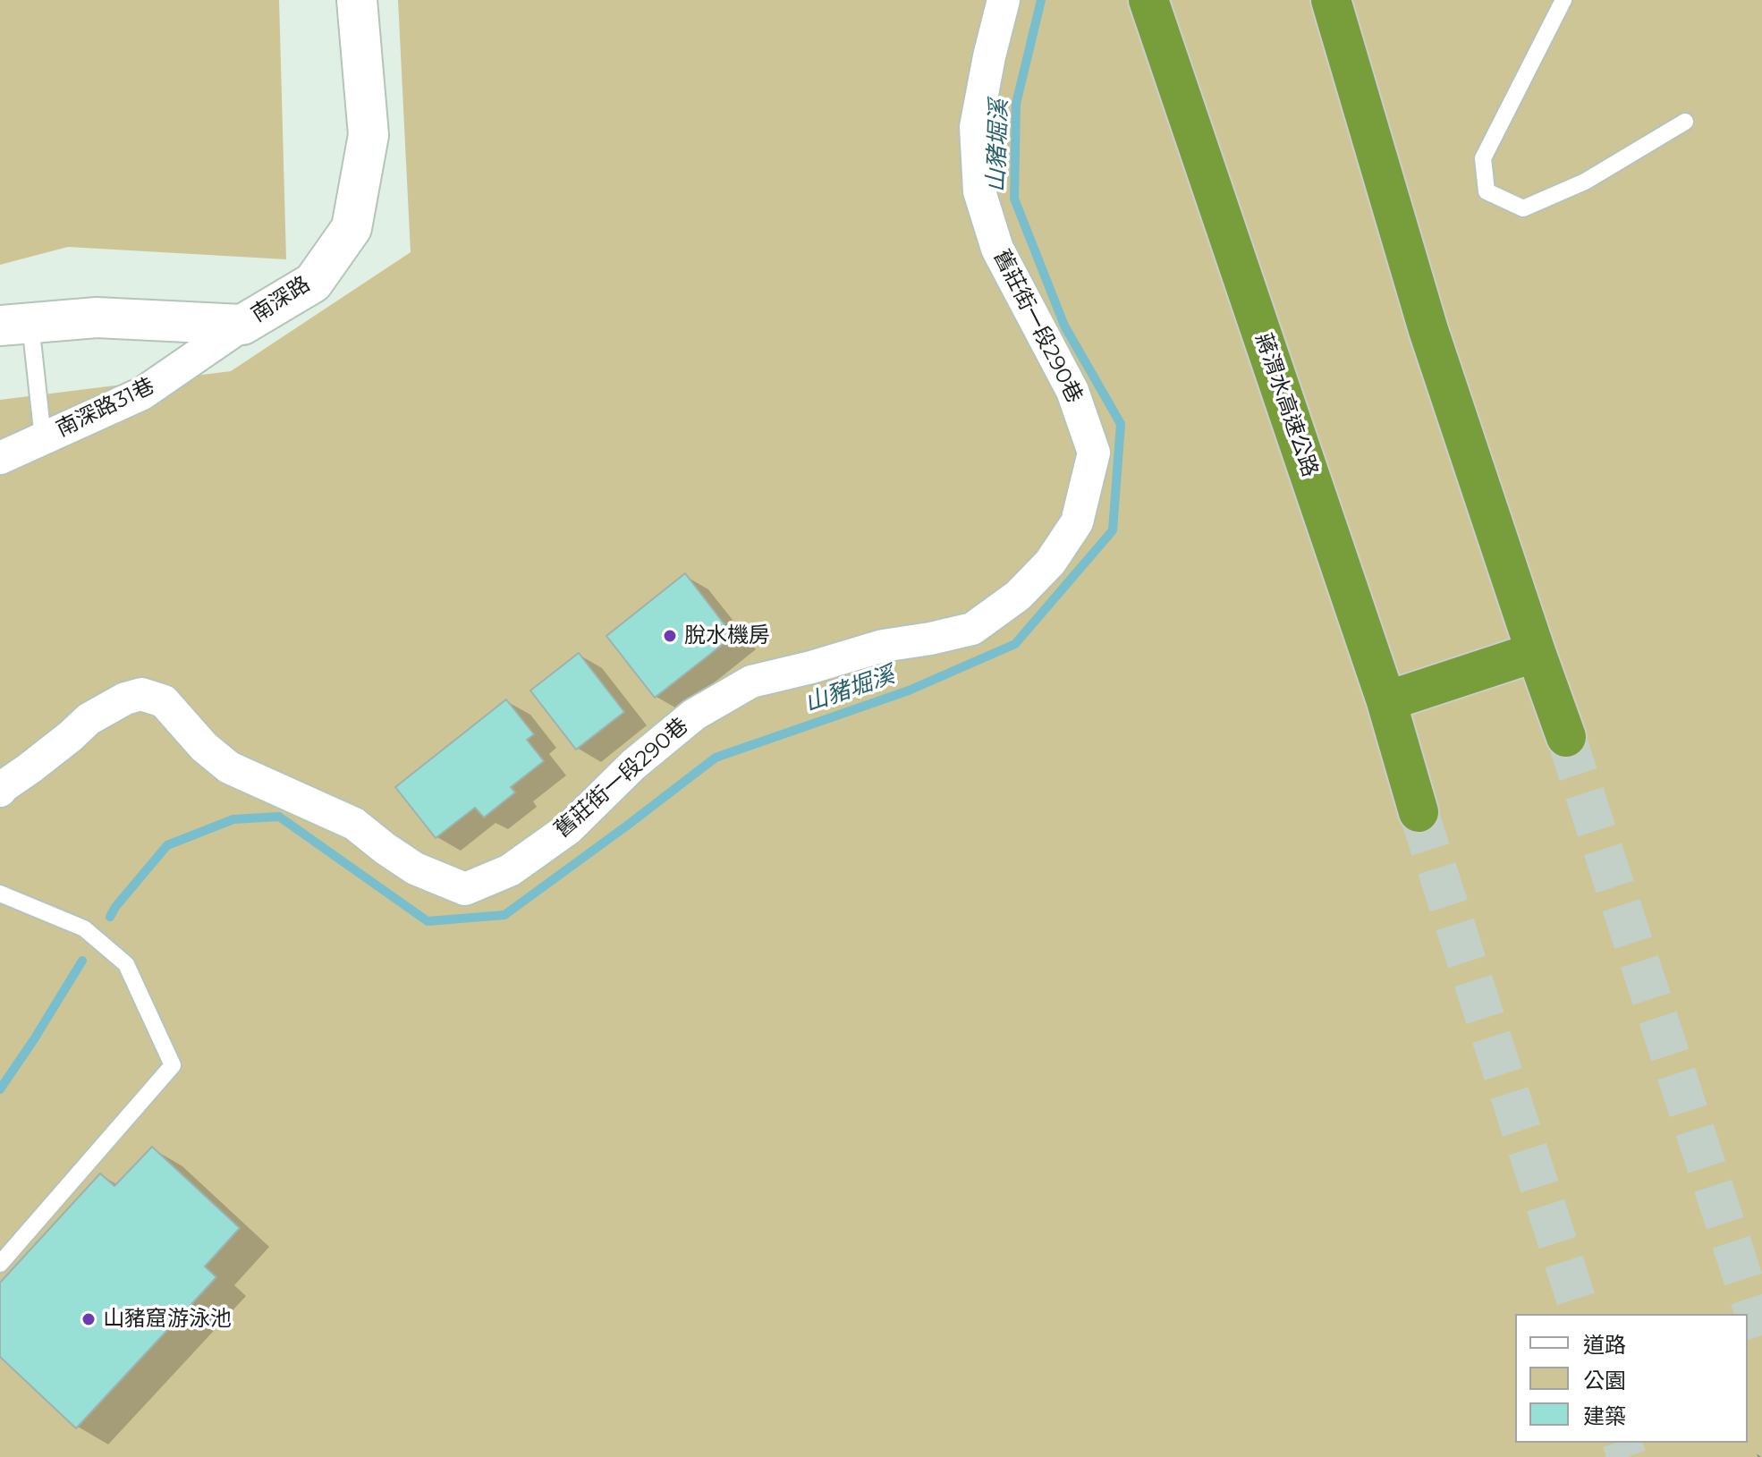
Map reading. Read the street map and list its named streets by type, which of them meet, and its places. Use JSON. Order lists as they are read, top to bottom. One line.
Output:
{"streets":{"highway":["蔣渭水高速公路"],"main road":["南深路"],"street":["舊莊街一段290巷","南深路31巷"]},"crossings":[["南深路","南深路31巷"]],"water":["山豬堀溪"],"places":["脫水機房","山豬窟游泳池"],"legend":["道路","公園","建築"]}
